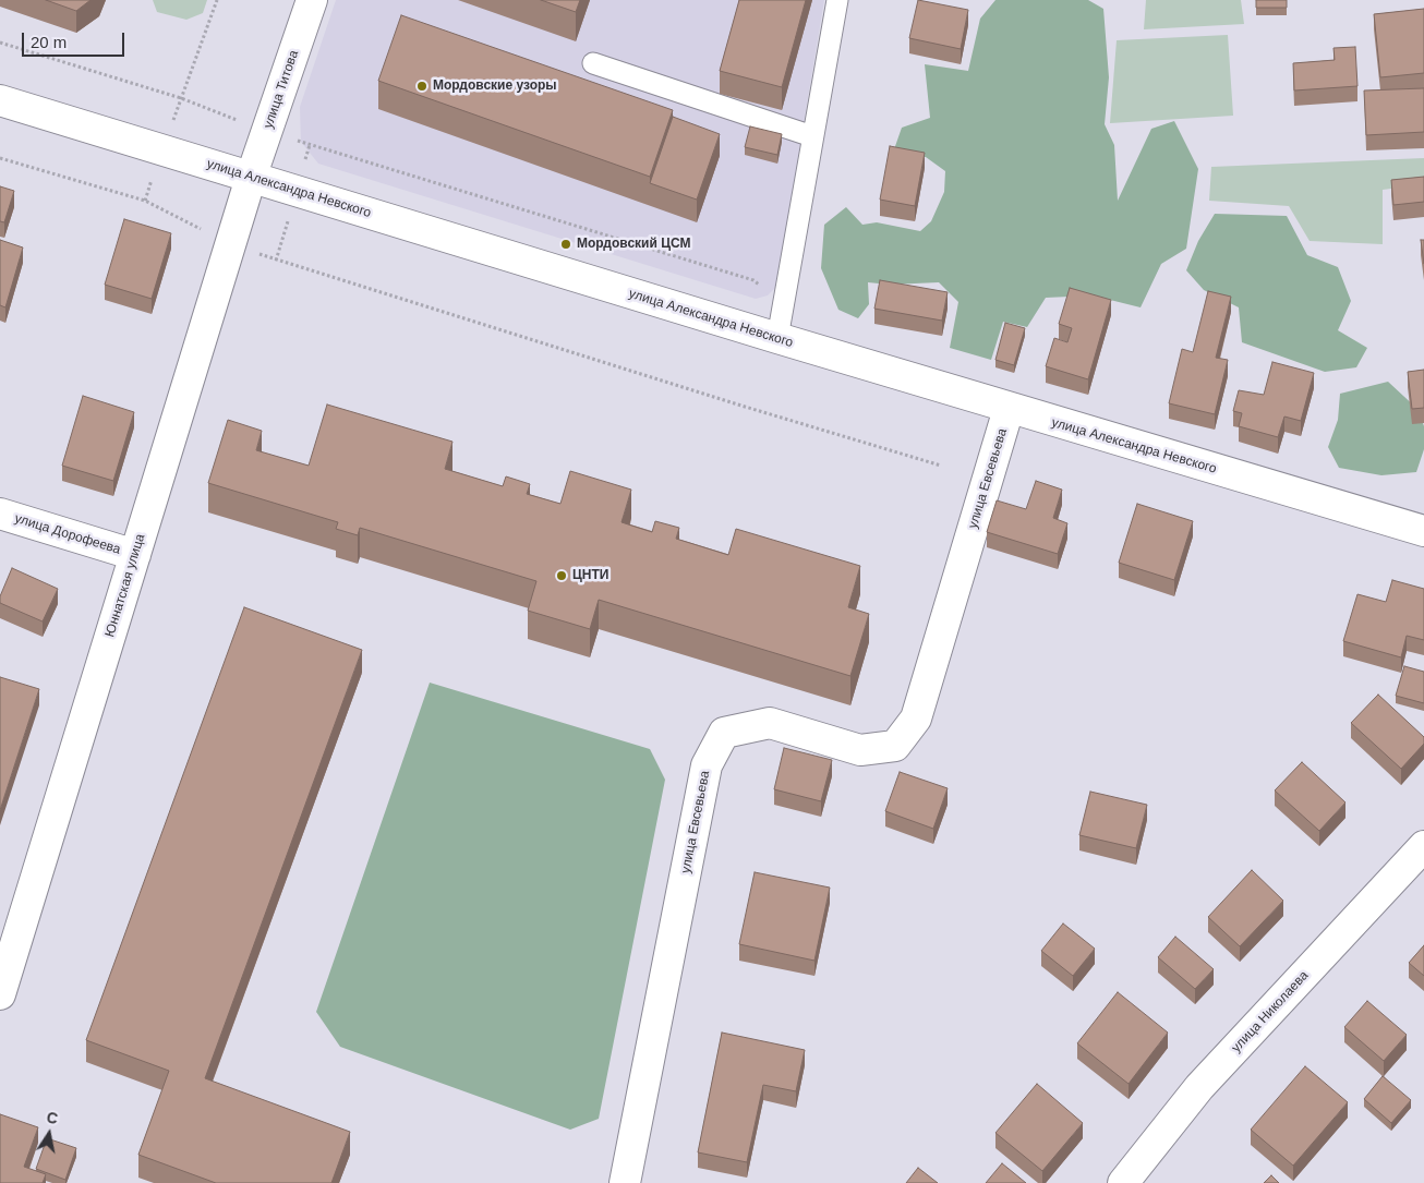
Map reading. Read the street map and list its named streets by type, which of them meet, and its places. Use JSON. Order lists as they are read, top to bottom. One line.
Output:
{"streets":{"street":["улица Титова","улица Александра Невского","улица Евсевьева","улица Дорофеева","Юннатская улица","улица Николаева"]},"crossings":[["улица Титова","улица Александра Невского"],["улица Титова","Юннатская улица"],["улица Александра Невского","улица Евсевьева"],["улица Александра Невского","Юннатская улица"],["улица Дорофеева","Юннатская улица"]],"places":["Мордовские узоры","Мордовский ЦСМ","ЦНТИ"],"scale_bar":"20 m","north":"top"}
